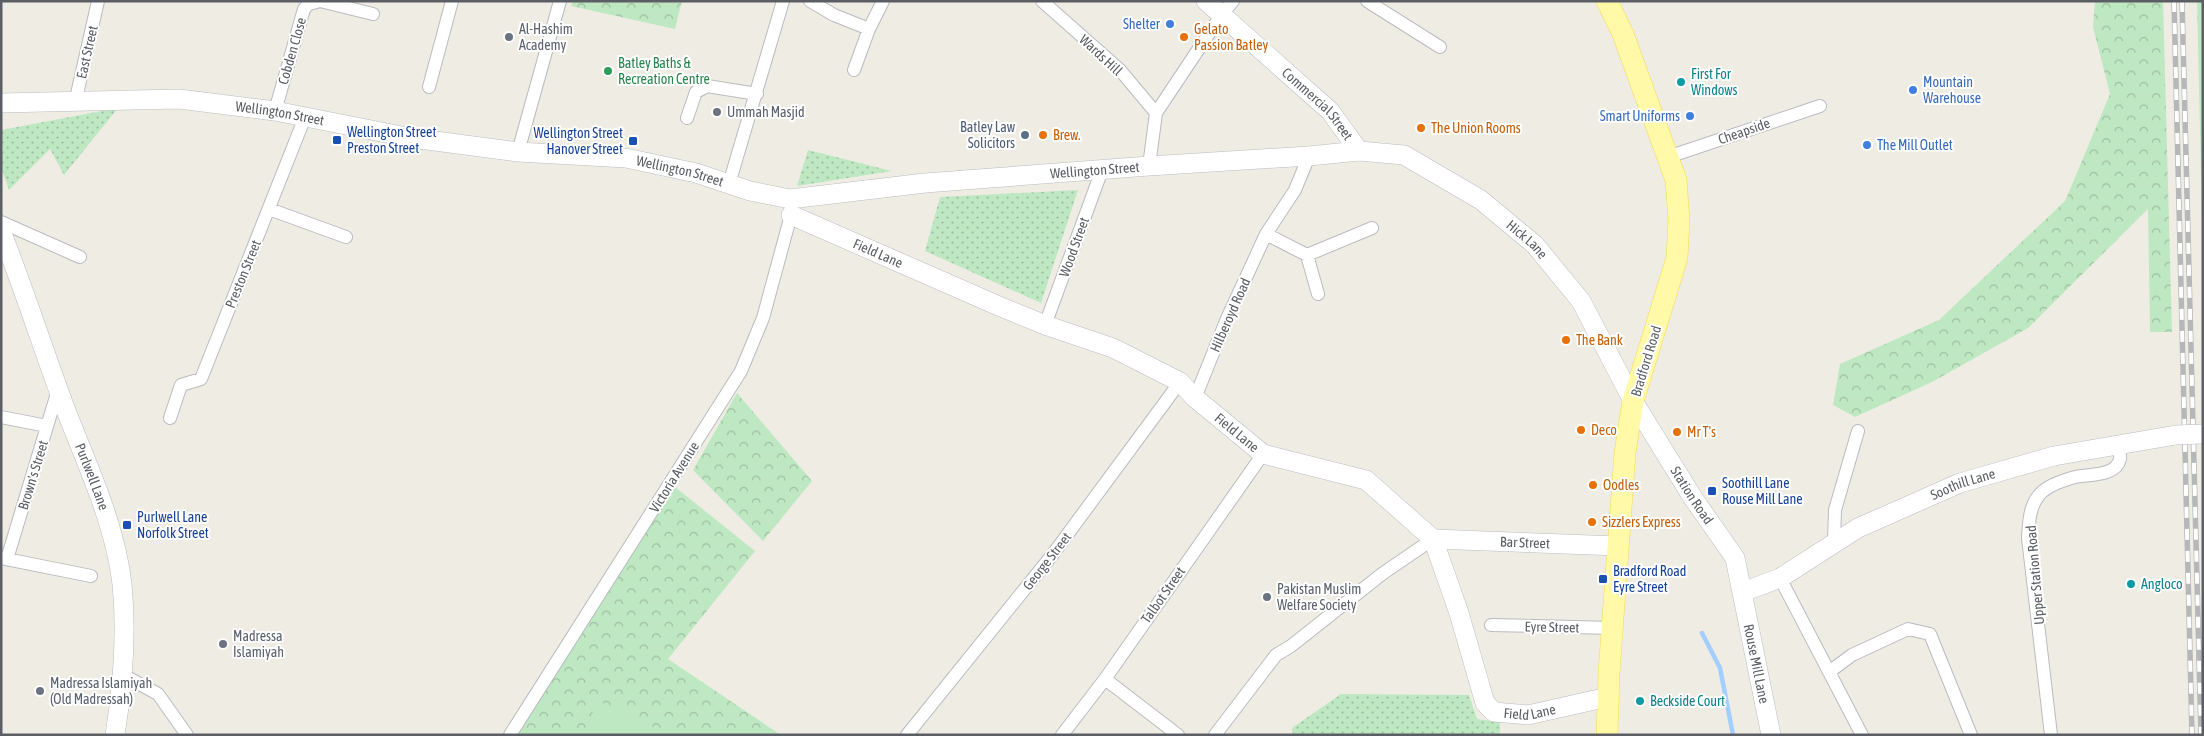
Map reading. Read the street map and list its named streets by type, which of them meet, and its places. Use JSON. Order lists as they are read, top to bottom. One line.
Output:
{"streets":{"main road":["Bradford Road"],"street":["Cobden Close","East Street","Wards Hill","Commercial Street","Wellington Street","Cheapside","Hick Lane","Wood Street","Field Lane","Preston Street","Hilberoyd Road","Brown's Street","Purlwell Lane","Victoria Avenue","Soothill Lane","Station Road","Bar Street","George Street","Upper Station Road","Talbot Street","Eyre Street","Rouse Mill Lane"]},"crossings":[["Cobden Close","Wellington Street"],["East Street","Wellington Street"],["Commercial Street","Wellington Street"],["Commercial Street","Hick Lane"],["Wellington Street","Hick Lane"],["Wellington Street","Wood Street"],["Wellington Street","Field Lane"],["Wellington Street","Preston Street"],["Wellington Street","Hilberoyd Road"],["Wellington Street","Victoria Avenue"],["Cheapside","Bradford Road"],["Hick Lane","Bradford Road"],["Hick Lane","Station Road"],["Wood Street","Field Lane"],["Field Lane","Hilberoyd Road"],["Field Lane","Bradford Road"],["Field Lane","Victoria Avenue"],["Field Lane","Bar Street"],["Field Lane","George Street"],["Field Lane","Talbot Street"],["Bradford Road","Station Road"],["Bradford Road","Bar Street"],["Bradford Road","Eyre Street"],["Brown's Street","Purlwell Lane"],["Soothill Lane","Station Road"],["Soothill Lane","Upper Station Road"],["Soothill Lane","Rouse Mill Lane"],["Station Road","Rouse Mill Lane"]],"places":{"other":["Shelter","Al-Hashim Academy","Gelato Passion Batley","Batley Baths & Recreation Centre","First For Windows","Mountain Warehouse","Ummah Masjid","Smart Uniforms","The Union Rooms","Batley Law Solicitors","Brew.","The Mill Outlet","The Bank","Deco","Mr T's","Oodles","Sizzlers Express","Angloco","Pakistan Muslim Welfare Society","Madressa Islamiyah","Madressa Islamiyah (Old Madressah)","Beckside Court"],"transit":["Wellington Street Preston Street","Wellington Street Hanover Street","Soothill Lane Rouse Mill Lane","Purlwell Lane Norfolk Street","Bradford Road Eyre Street"]}}
